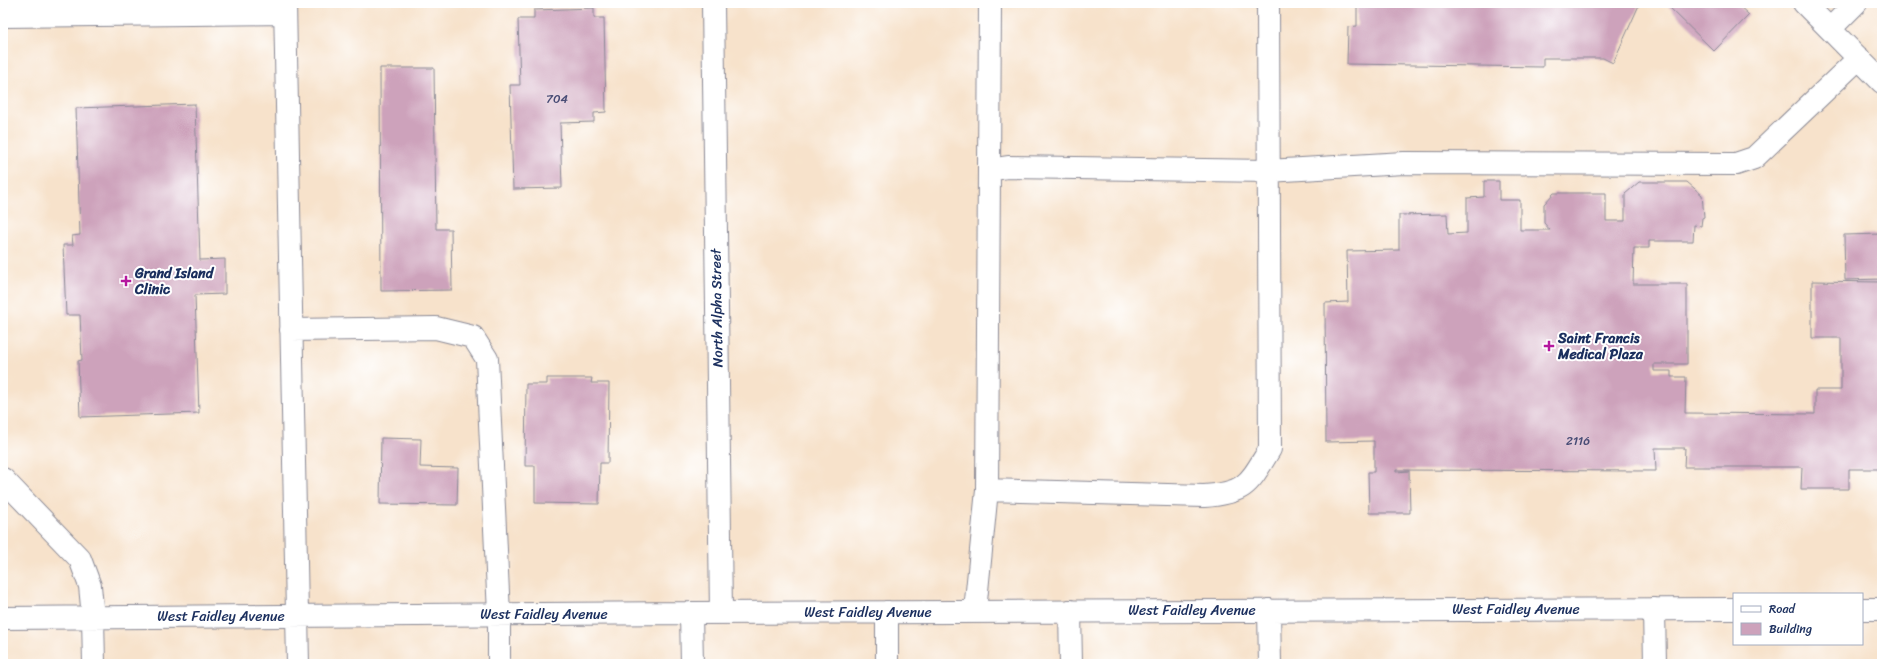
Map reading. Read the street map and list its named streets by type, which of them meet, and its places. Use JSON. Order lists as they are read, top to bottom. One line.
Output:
{"streets":{"street":["North Alpha Street","West Faidley Avenue"]},"crossings":[["North Alpha Street","West Faidley Avenue"]],"places":{"health":["Grand Island Clinic","Saint Francis Medical Plaza"]},"house_numbers":["704","2116"],"legend":["Road","Building"]}
